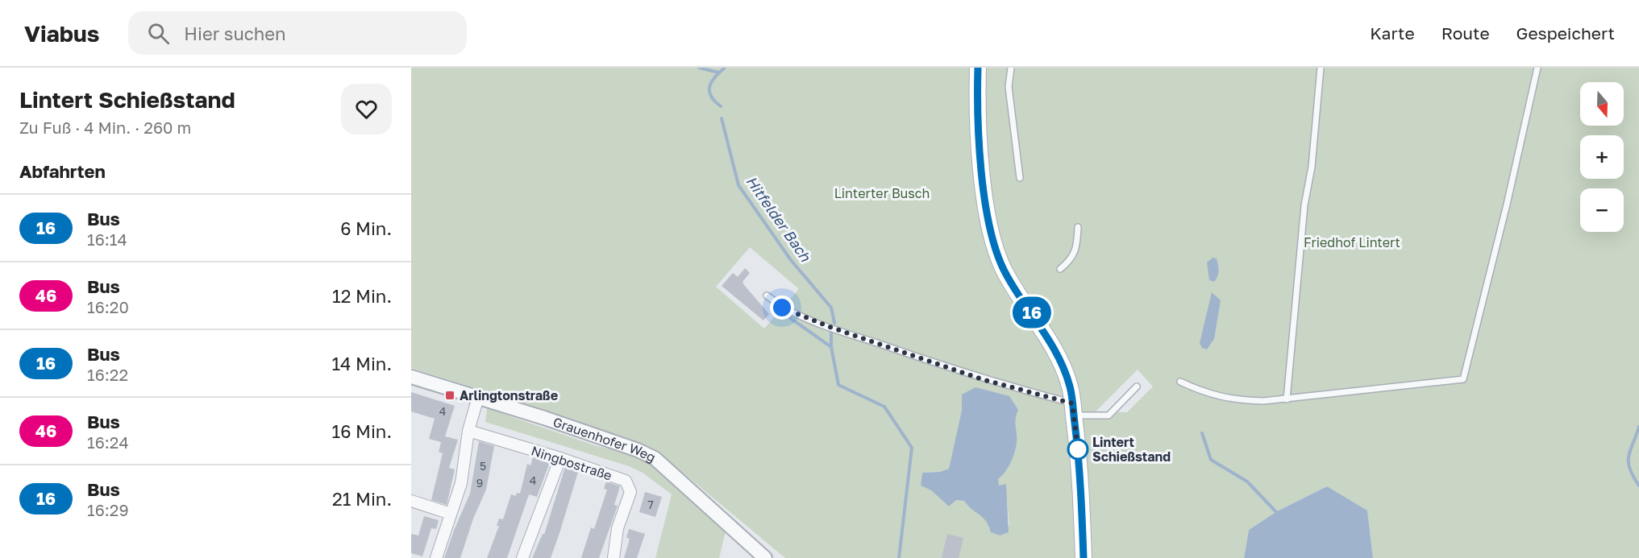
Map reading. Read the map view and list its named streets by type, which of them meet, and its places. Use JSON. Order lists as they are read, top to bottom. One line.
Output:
{"streets":{"street":["Grauenhofer Weg","Ningbostraße"]},"water":["Hitfelder Bach"],"parks":["Linterter Busch","Friedhof Lintert"],"places":{"transit":["Arlingtonstraße"],"other":["Lintert Schießstand"]},"lines":["bus line 16"],"house_numbers":["4","5","4","9","7"],"north":"bottom","page":{"header":"Viabus","search":"Hier suchen","nav":["Karte","Route","Gespeichert"],"heading":[["Lintert Schießstand","Zu Fuß · 4 Min. · 260 m"],"Abfahrten"],"on_map":"16","map_buttons":["+","−"],"list":[{"mark":"16","name":"Bus","note":"16:14","value":"6 Min."},{"mark":"46","name":"Bus","note":"16:20","value":"12 Min."},{"mark":"16","name":"Bus","note":"16:22","value":"14 Min."},{"mark":"46","name":"Bus","note":"16:24","value":"16 Min."},{"mark":"16","name":"Bus","note":"16:29","value":"21 Min."}]}}
